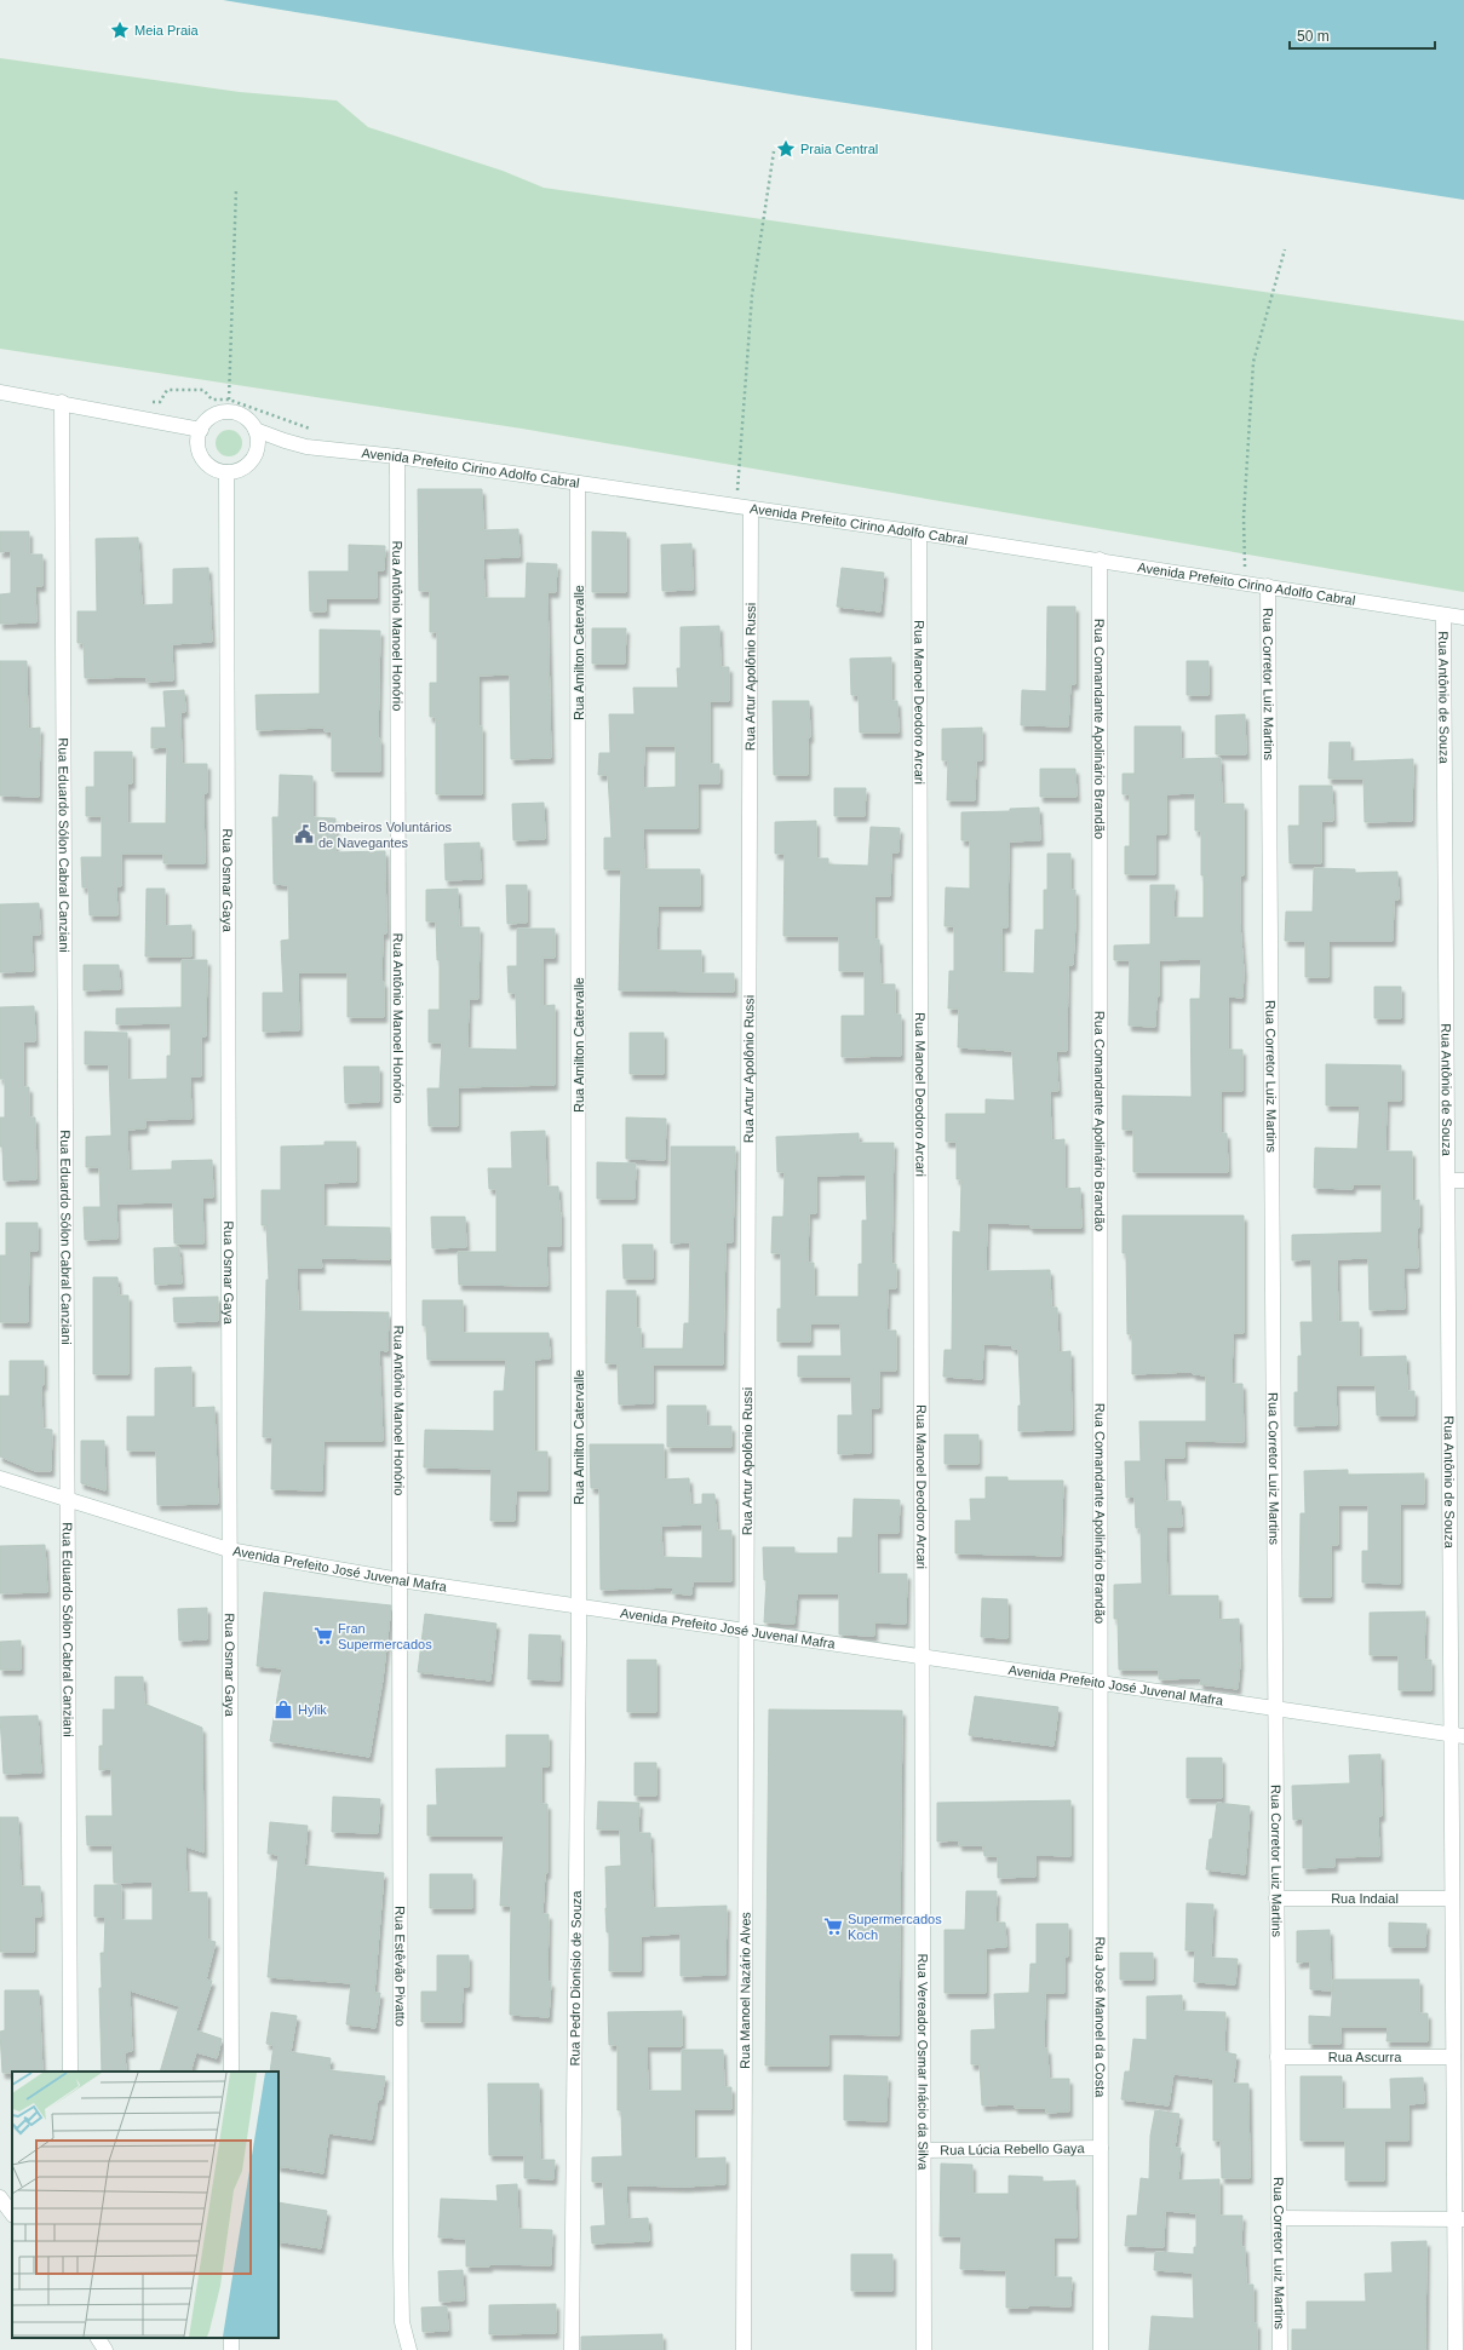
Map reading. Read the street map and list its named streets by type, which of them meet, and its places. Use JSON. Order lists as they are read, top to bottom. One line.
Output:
{"streets":{"street":["Avenida Prefeito Cirino Adolfo Cabral","Rua Antônio Manoel Honório","Rua Amilton Catervalle","Rua Artur Apolônio Russi","Rua Corretor Luiz Martins","Rua Antônio de Souza","Rua Manoel Deodoro Arcari","Rua Comandante Apolinário Brandão","Rua Eduardo Sólon Cabral Canziani","Rua Osmar Gaya","Avenida Prefeito José Juvenal Mafra","Rua Indaial","Rua Estêvão Pivatto","Rua Pedro Dionísio de Souza","Rua Manoel Nazário Alves","Rua José Manoel da Costa","Rua Ascurra","Rua Vereador Osmar Inácio da Silva","Rua Lúcia Rebello Gaya"]},"crossings":[["Avenida Prefeito Cirino Adolfo Cabral","Rua Antônio Manoel Honório"],["Avenida Prefeito Cirino Adolfo Cabral","Rua Amilton Catervalle"],["Avenida Prefeito Cirino Adolfo Cabral","Rua Artur Apolônio Russi"],["Avenida Prefeito Cirino Adolfo Cabral","Rua Corretor Luiz Martins"],["Avenida Prefeito Cirino Adolfo Cabral","Rua Antônio de Souza"],["Avenida Prefeito Cirino Adolfo Cabral","Rua Manoel Deodoro Arcari"],["Avenida Prefeito Cirino Adolfo Cabral","Rua Comandante Apolinário Brandão"],["Avenida Prefeito Cirino Adolfo Cabral","Rua Osmar Gaya"],["Rua Antônio Manoel Honório","Avenida Prefeito José Juvenal Mafra"],["Rua Antônio Manoel Honório","Rua Estêvão Pivatto"],["Rua Amilton Catervalle","Avenida Prefeito José Juvenal Mafra"],["Rua Amilton Catervalle","Rua Pedro Dionísio de Souza"],["Rua Artur Apolônio Russi","Avenida Prefeito José Juvenal Mafra"],["Rua Artur Apolônio Russi","Rua Manoel Nazário Alves"],["Rua Corretor Luiz Martins","Avenida Prefeito José Juvenal Mafra"],["Rua Corretor Luiz Martins","Rua Indaial"],["Rua Corretor Luiz Martins","Rua Ascurra"],["Rua Antônio de Souza","Avenida Prefeito José Juvenal Mafra"],["Rua Antônio de Souza","Rua Indaial"],["Rua Antônio de Souza","Rua Ascurra"],["Rua Manoel Deodoro Arcari","Avenida Prefeito José Juvenal Mafra"],["Rua Manoel Deodoro Arcari","Rua Vereador Osmar Inácio da Silva"],["Rua Comandante Apolinário Brandão","Avenida Prefeito José Juvenal Mafra"],["Rua Comandante Apolinário Brandão","Rua José Manoel da Costa"],["Rua Eduardo Sólon Cabral Canziani","Avenida Prefeito José Juvenal Mafra"],["Rua Osmar Gaya","Avenida Prefeito José Juvenal Mafra"],["Avenida Prefeito José Juvenal Mafra","Rua Estêvão Pivatto"],["Avenida Prefeito José Juvenal Mafra","Rua Pedro Dionísio de Souza"],["Avenida Prefeito José Juvenal Mafra","Rua Manoel Nazário Alves"],["Avenida Prefeito José Juvenal Mafra","Rua José Manoel da Costa"],["Avenida Prefeito José Juvenal Mafra","Rua Vereador Osmar Inácio da Silva"],["Rua José Manoel da Costa","Rua Lúcia Rebello Gaya"],["Rua Vereador Osmar Inácio da Silva","Rua Lúcia Rebello Gaya"]],"places":{"place":["Meia Praia","Praia Central"],"public building":["Bombeiros Voluntários de Navegantes"],"supermarket":["Fran Supermercados","Supermercados Koch"],"shop":["Hylik"]},"scale_bar":"50 m"}
